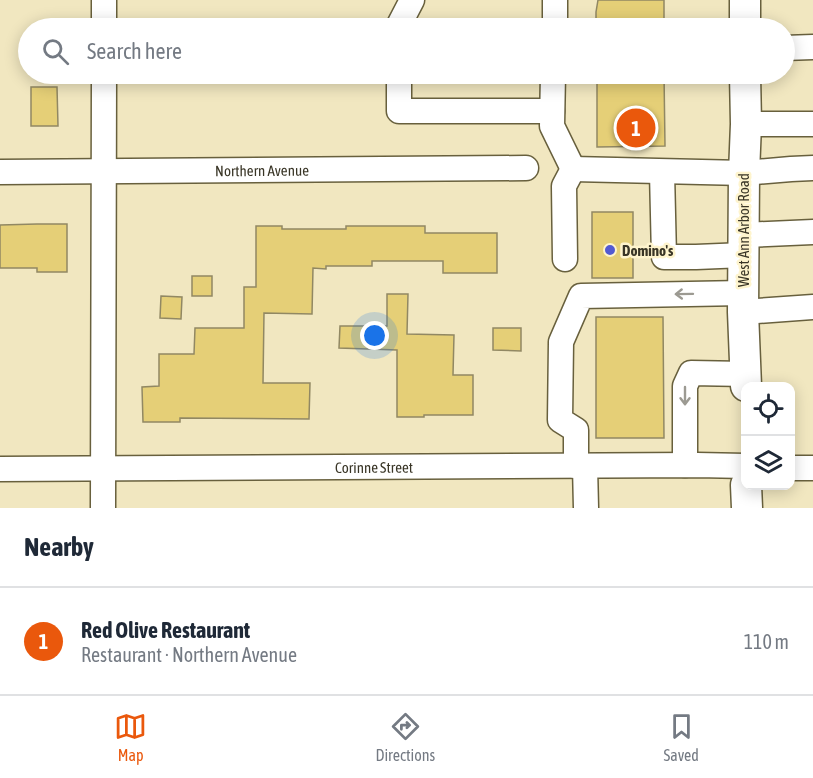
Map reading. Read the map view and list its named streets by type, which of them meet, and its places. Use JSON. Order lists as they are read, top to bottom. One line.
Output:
{"streets":{"main road":["West Ann Arbor Road"],"street":["Northern Avenue","Corinne Street"]},"places":["Domino's"],"page":{"search":"Search here","pins":"1","heading":"Nearby","list":[{"mark":"1","name":"Red Olive Restaurant","note":"Restaurant · Northern Avenue","value":"110 m"}],"nav":["Map","Directions","Saved"]}}
